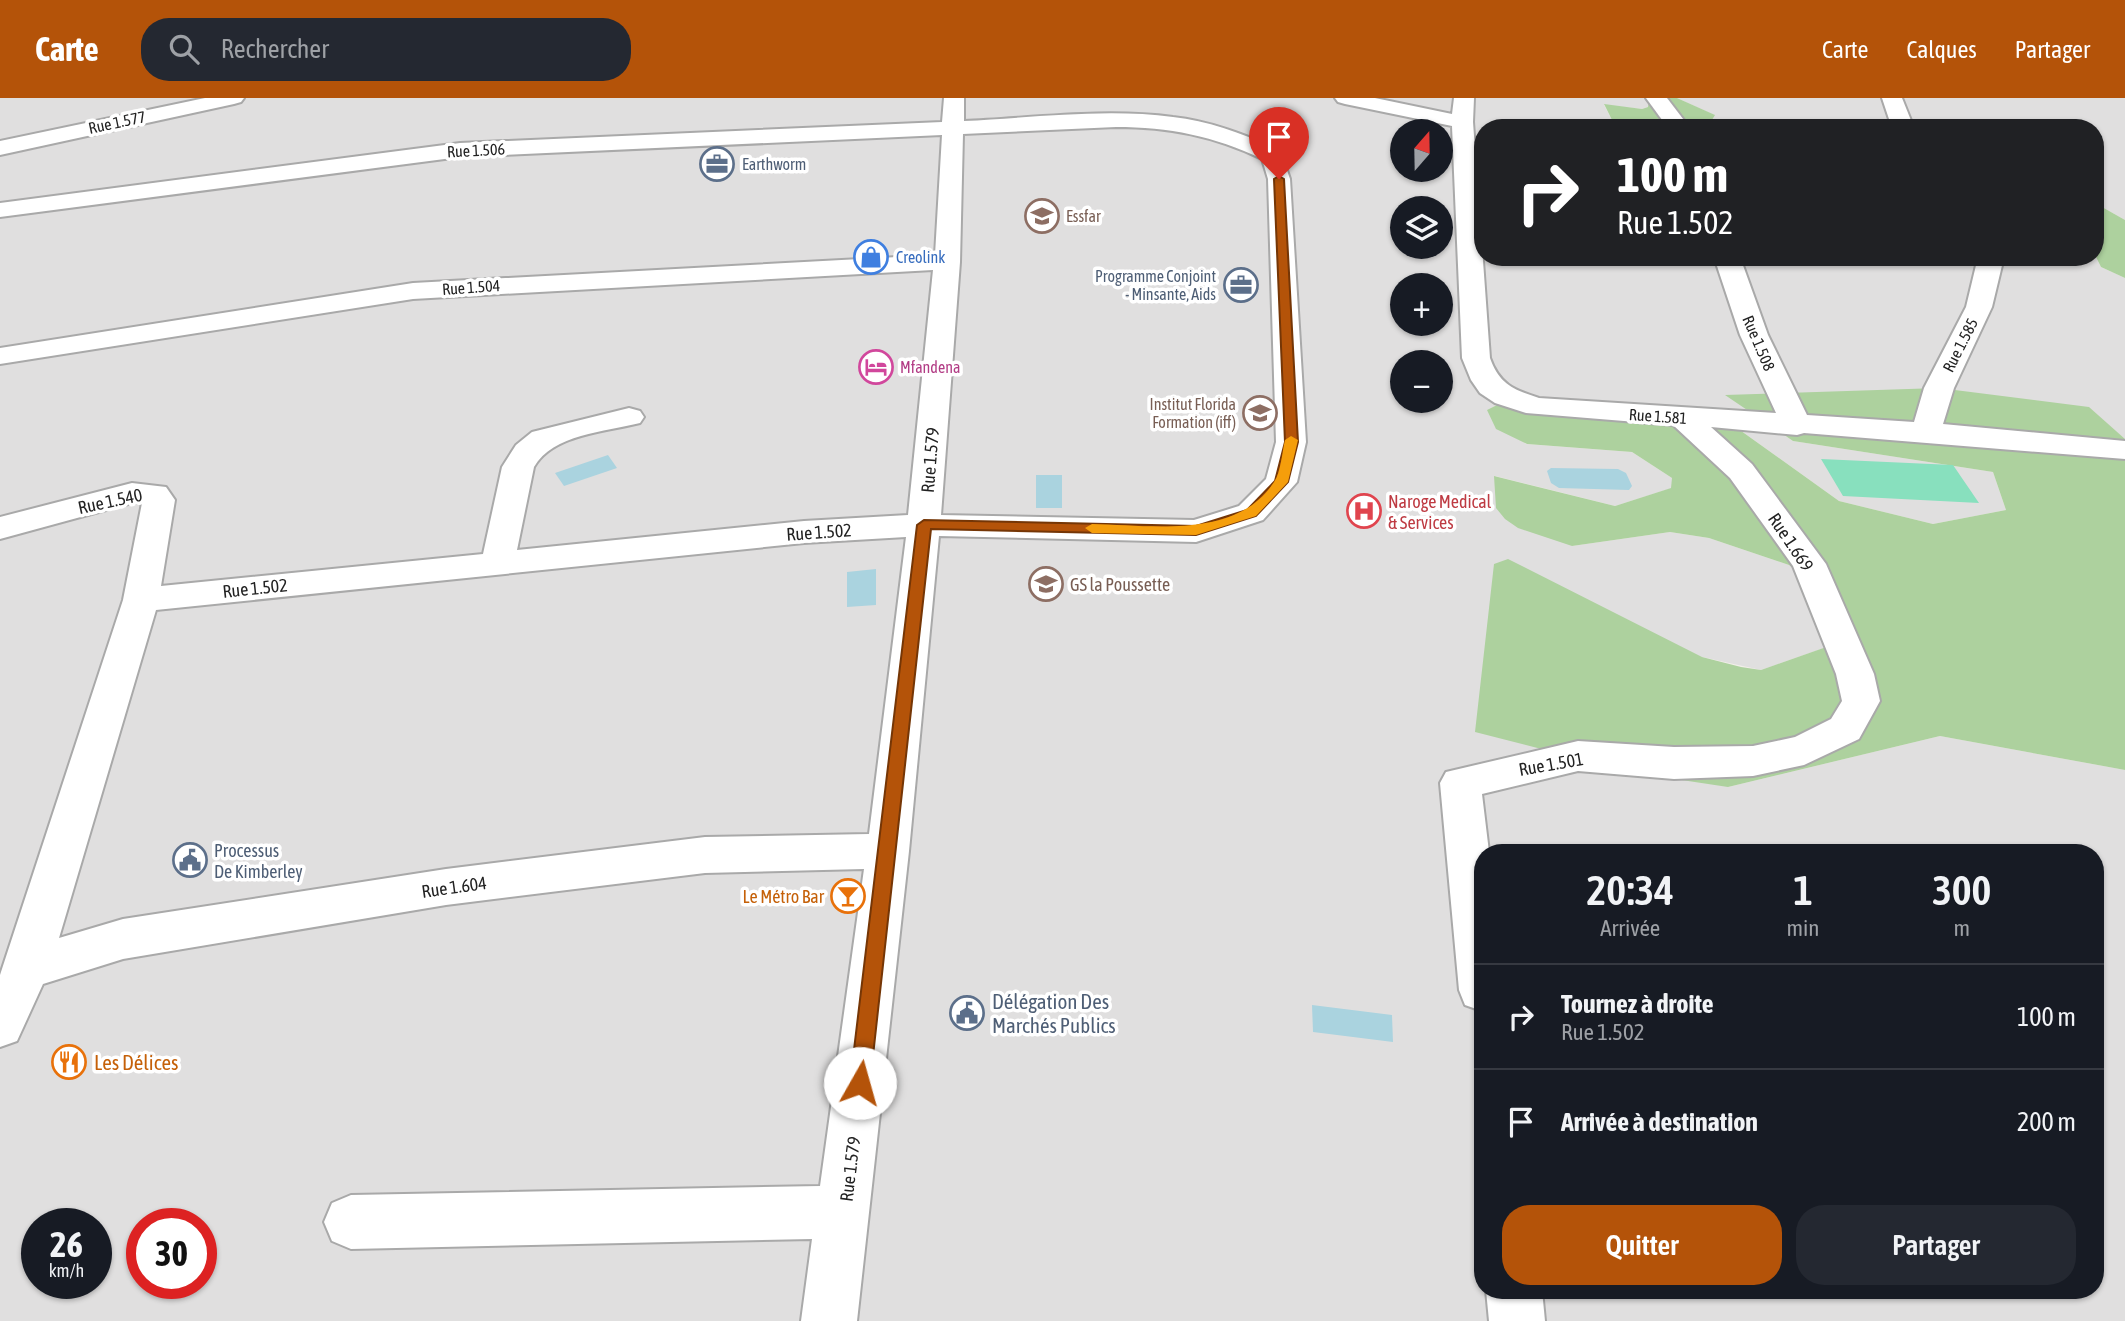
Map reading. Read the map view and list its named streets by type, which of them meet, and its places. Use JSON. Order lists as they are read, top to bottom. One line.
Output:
{"streets":{"street":["Rue 1.577","Rue 1.506","Rue 1.504","Rue 1.508","Rue 1.585","Rue 1.581","Rue 1.579","Rue 1.540","Rue 1.502","Rue 1.669","Rue 1.501","Rue 1.604"]},"crossings":[["Rue 1.506","Rue 1.579"],["Rue 1.506","Rue 1.502"],["Rue 1.504","Rue 1.579"],["Rue 1.508","Rue 1.581"],["Rue 1.585","Rue 1.581"],["Rue 1.581","Rue 1.669"],["Rue 1.579","Rue 1.502"],["Rue 1.579","Rue 1.604"],["Rue 1.540","Rue 1.502"],["Rue 1.669","Rue 1.501"]],"places":{"office":["Earthworm","Programme Conjoint - Minsante, Aids"],"school or university":["Essfar","Institut Florida Formation (iff)","GS la Poussette"],"shop":["Creolink"],"hotel":["Mfandena"],"hospital":["Naroge Medical & Services"],"public building":["Processus De Kimberley","Délégation Des Marchés Publics"],"bar":["Le Métro Bar"],"restaurant":["Les Délices"]},"north":"top","page":{"header":"Carte","search":"Rechercher","nav":["Carte","Calques","Partager"],"map_buttons":["+","−"],"turn":["100 m","Rue 1.502"],"eta":["20:34","Arrivée","1","min","300","m"],"list":[{"name":"Tournez à droite","note":"Rue 1.502","value":"100 m"},{"name":"Arrivée à destination","value":"200 m"}],"buttons":["Quitter","Partager"],"speed":"26 km/h","limit":"30"}}
